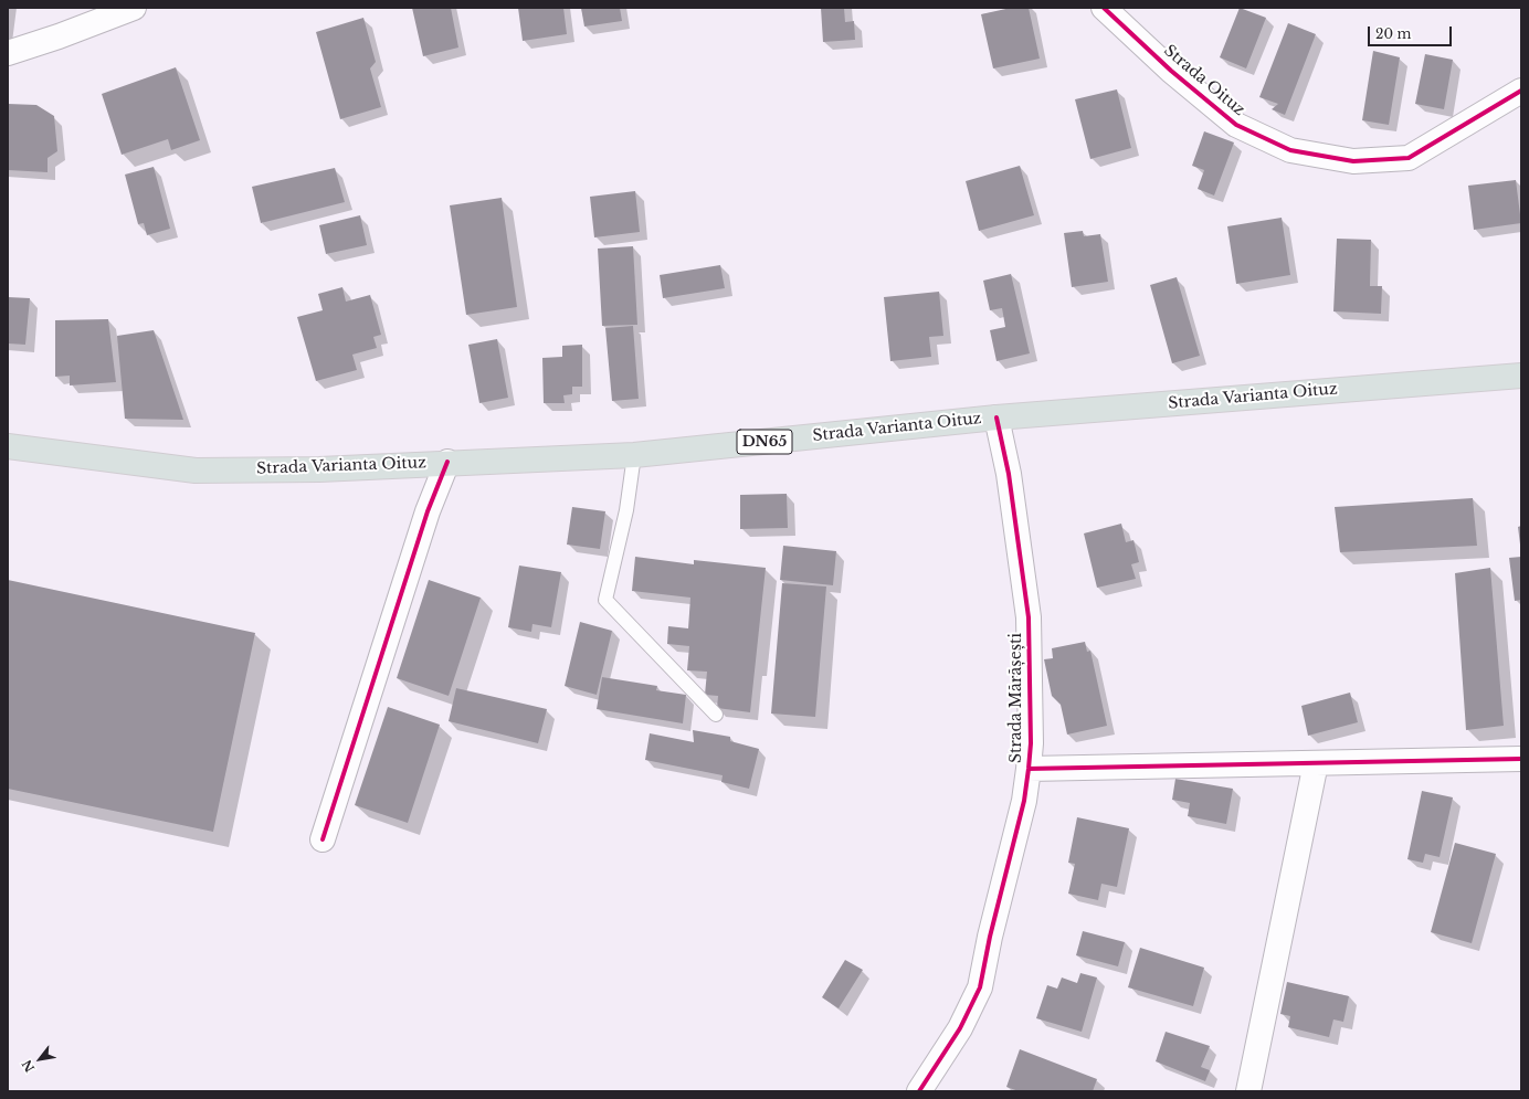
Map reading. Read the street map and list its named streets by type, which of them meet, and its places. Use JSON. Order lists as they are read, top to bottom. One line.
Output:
{"streets":{"main road":["Strada Varianta Oituz","DN65"],"street":["Strada Oituz","Strada Mărășești"]},"crossings":[["Strada Varianta Oituz","Strada Mărășești"]],"scale_bar":"20 m","north":"bottom left"}
